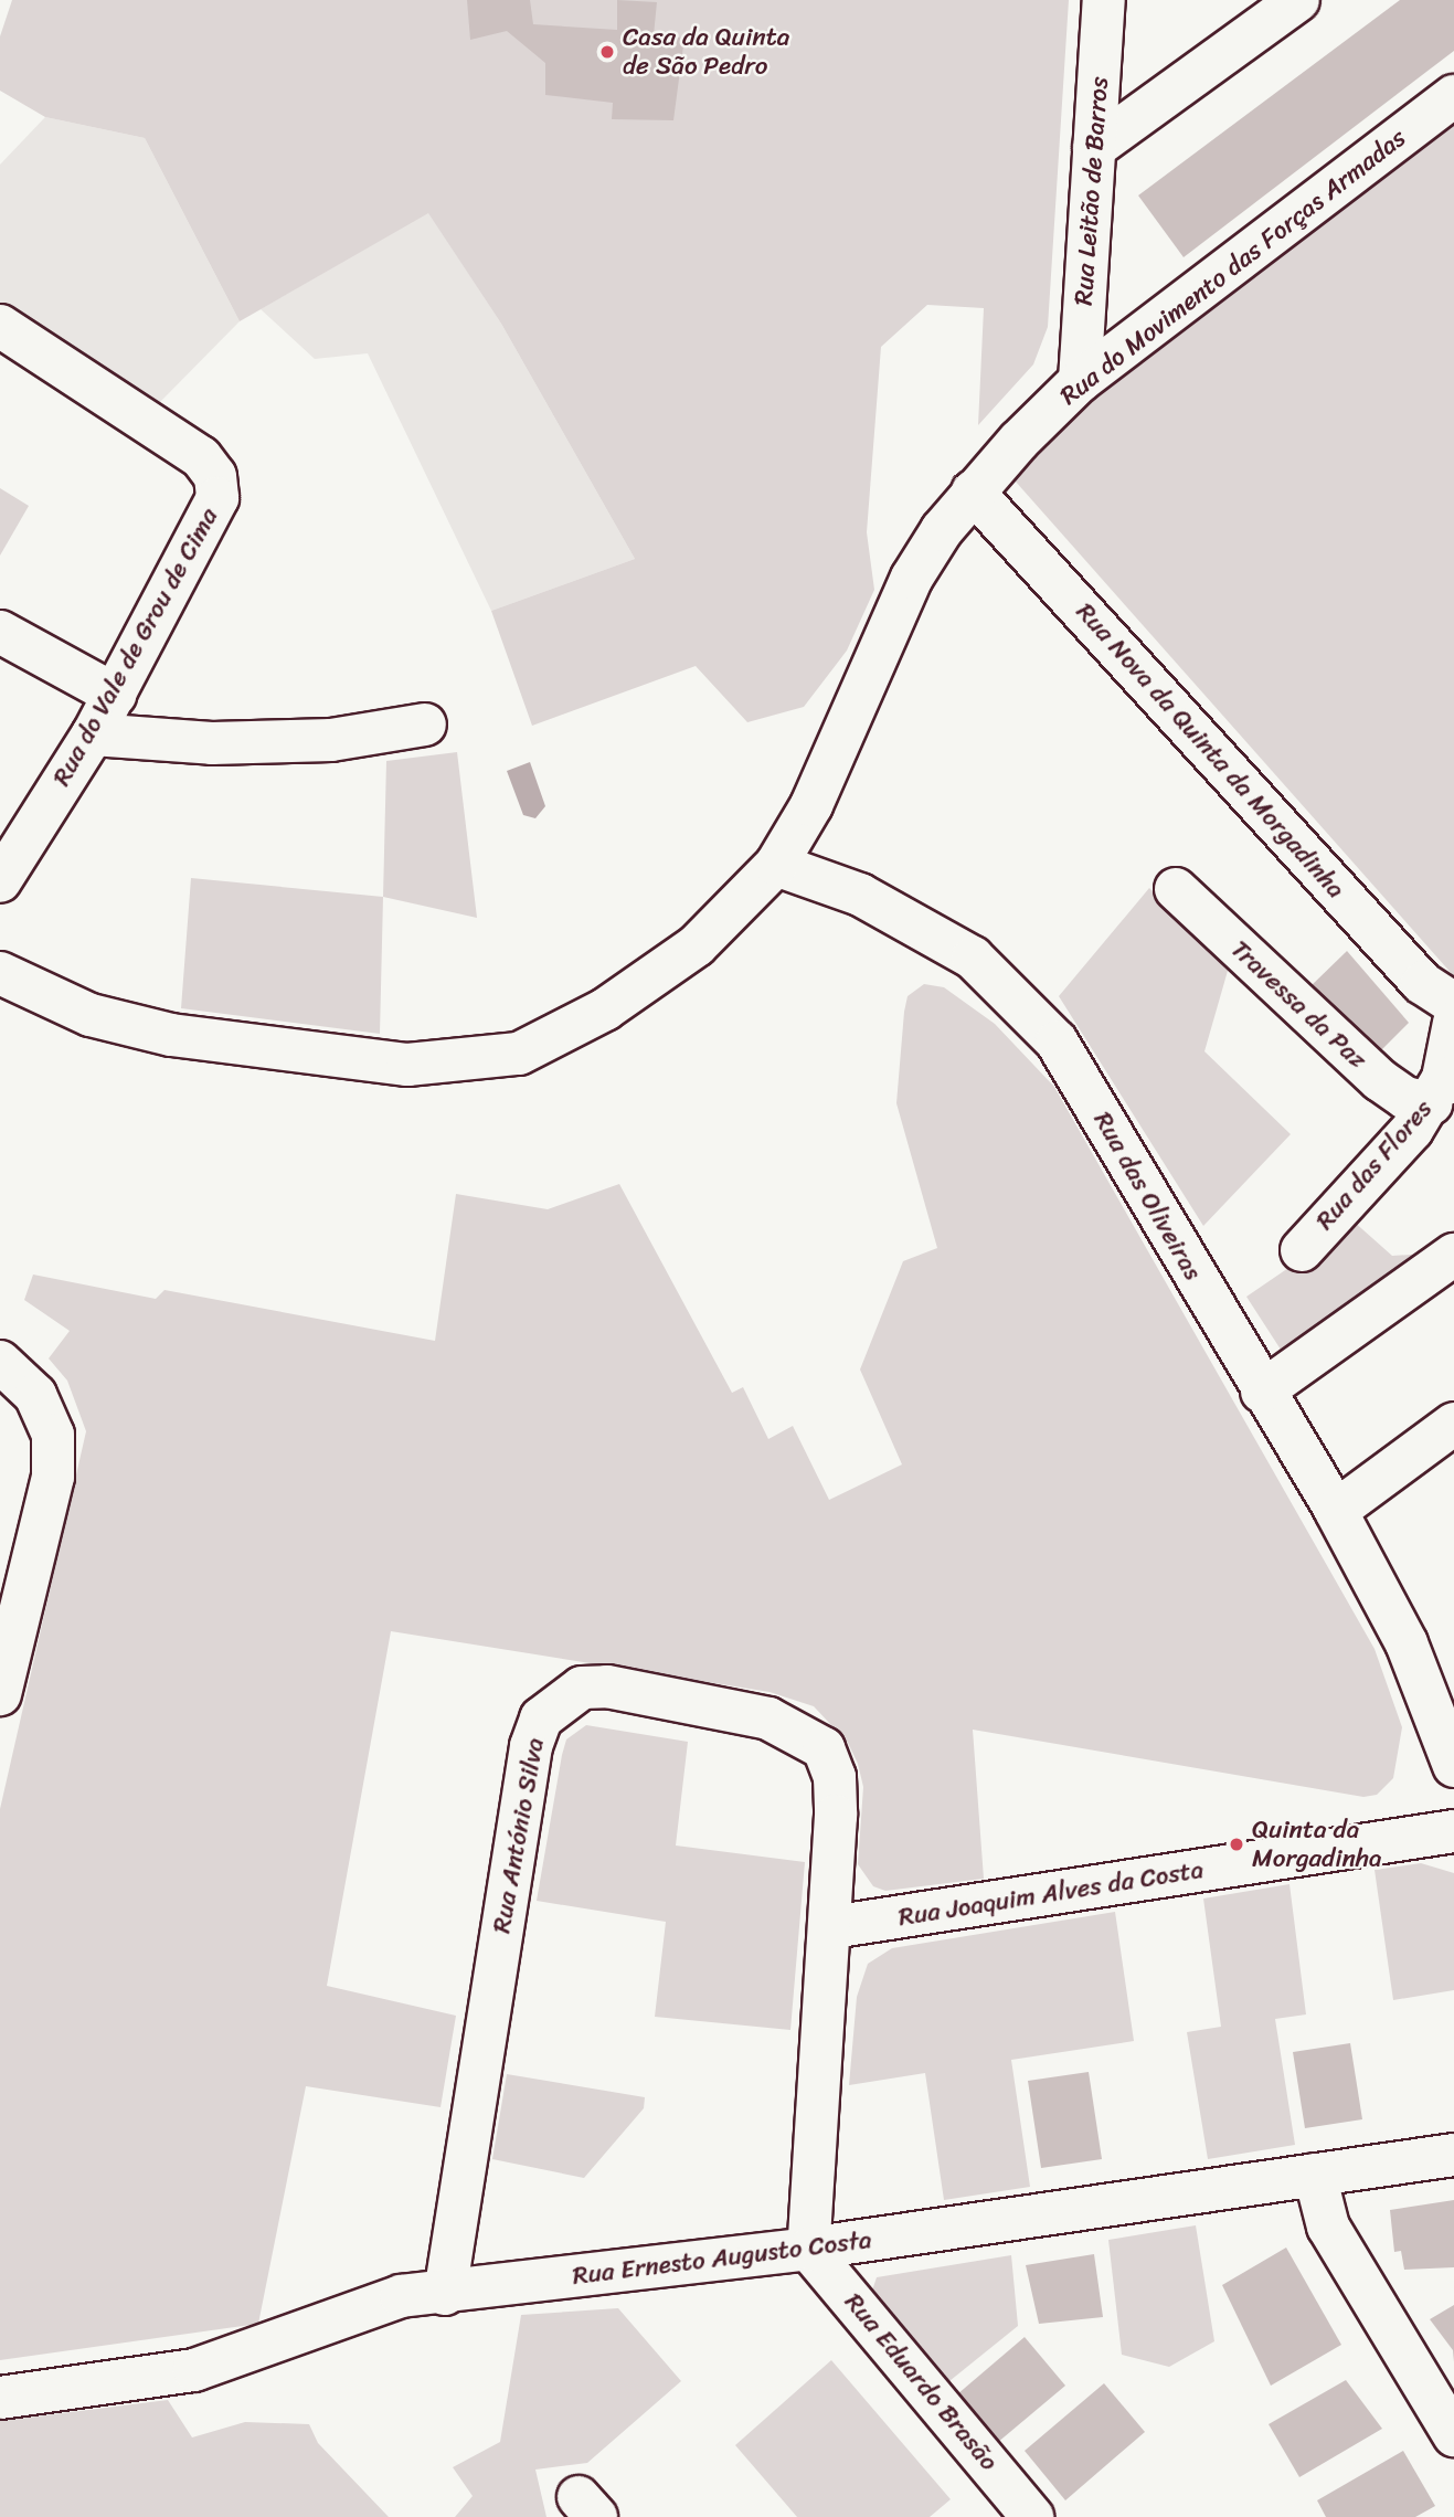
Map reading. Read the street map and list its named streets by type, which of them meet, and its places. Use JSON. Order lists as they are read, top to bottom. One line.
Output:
{"streets":{"street":["Rua Leitão de Barros","Rua do Movimento das Forças Armadas","Rua do Vale de Grou de Cima","Rua Nova da Quinta da Morgadinha","Travessa da Paz","Rua das Flores","Rua das Oliveiras","Rua António Silva","Rua Joaquim Alves da Costa","Rua Ernesto Augusto Costa","Rua Eduardo Brasão"]},"crossings":[["Rua Leitão de Barros","Rua do Movimento das Forças Armadas"],["Rua do Movimento das Forças Armadas","Rua Nova da Quinta da Morgadinha"],["Rua do Movimento das Forças Armadas","Rua das Oliveiras"],["Travessa da Paz","Rua das Flores"],["Rua António Silva","Rua Joaquim Alves da Costa"],["Rua António Silva","Rua Ernesto Augusto Costa"],["Rua António Silva","Rua Eduardo Brasão"],["Rua Ernesto Augusto Costa","Rua Eduardo Brasão"]],"places":["Casa da Quinta de São Pedro","Quinta da Morgadinha"]}
